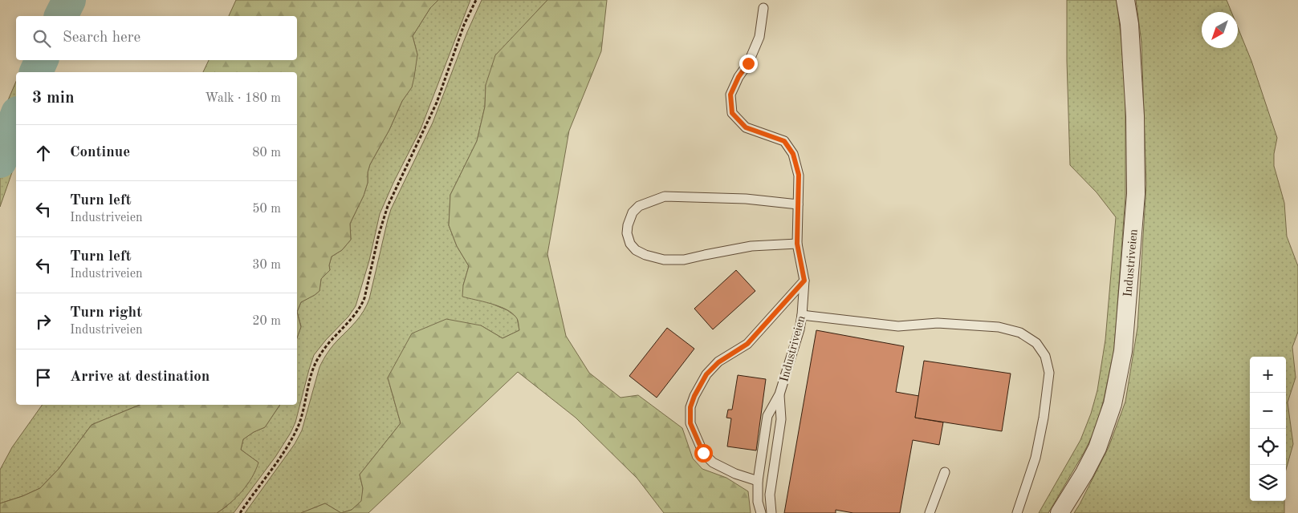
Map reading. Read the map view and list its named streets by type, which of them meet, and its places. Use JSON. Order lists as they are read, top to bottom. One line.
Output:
{"streets":{"street":["Industriveien"]},"north":"bottom left","page":{"search":"Search here","heading":["3 min","Walk · 180 m"],"list":[["Continue","80 m"],["Turn left","Industriveien","50 m"],["Turn left","Industriveien","30 m"],["Turn right","Industriveien","20 m"],"Arrive at destination"],"map_buttons":["+","−"]}}
